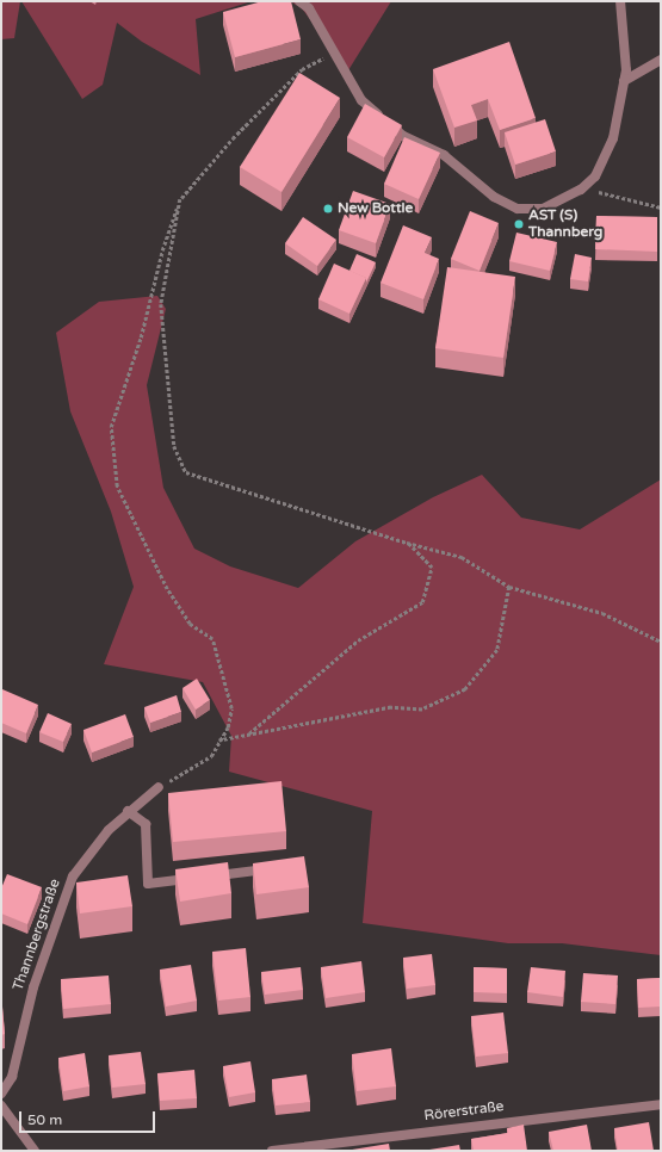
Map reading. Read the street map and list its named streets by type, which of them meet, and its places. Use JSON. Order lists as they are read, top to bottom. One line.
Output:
{"streets":{"street":["Thannbergstraße","Rörerstraße"]},"places":["New Bottle","AST (S) Thannberg"],"scale_bar":"50 m"}
